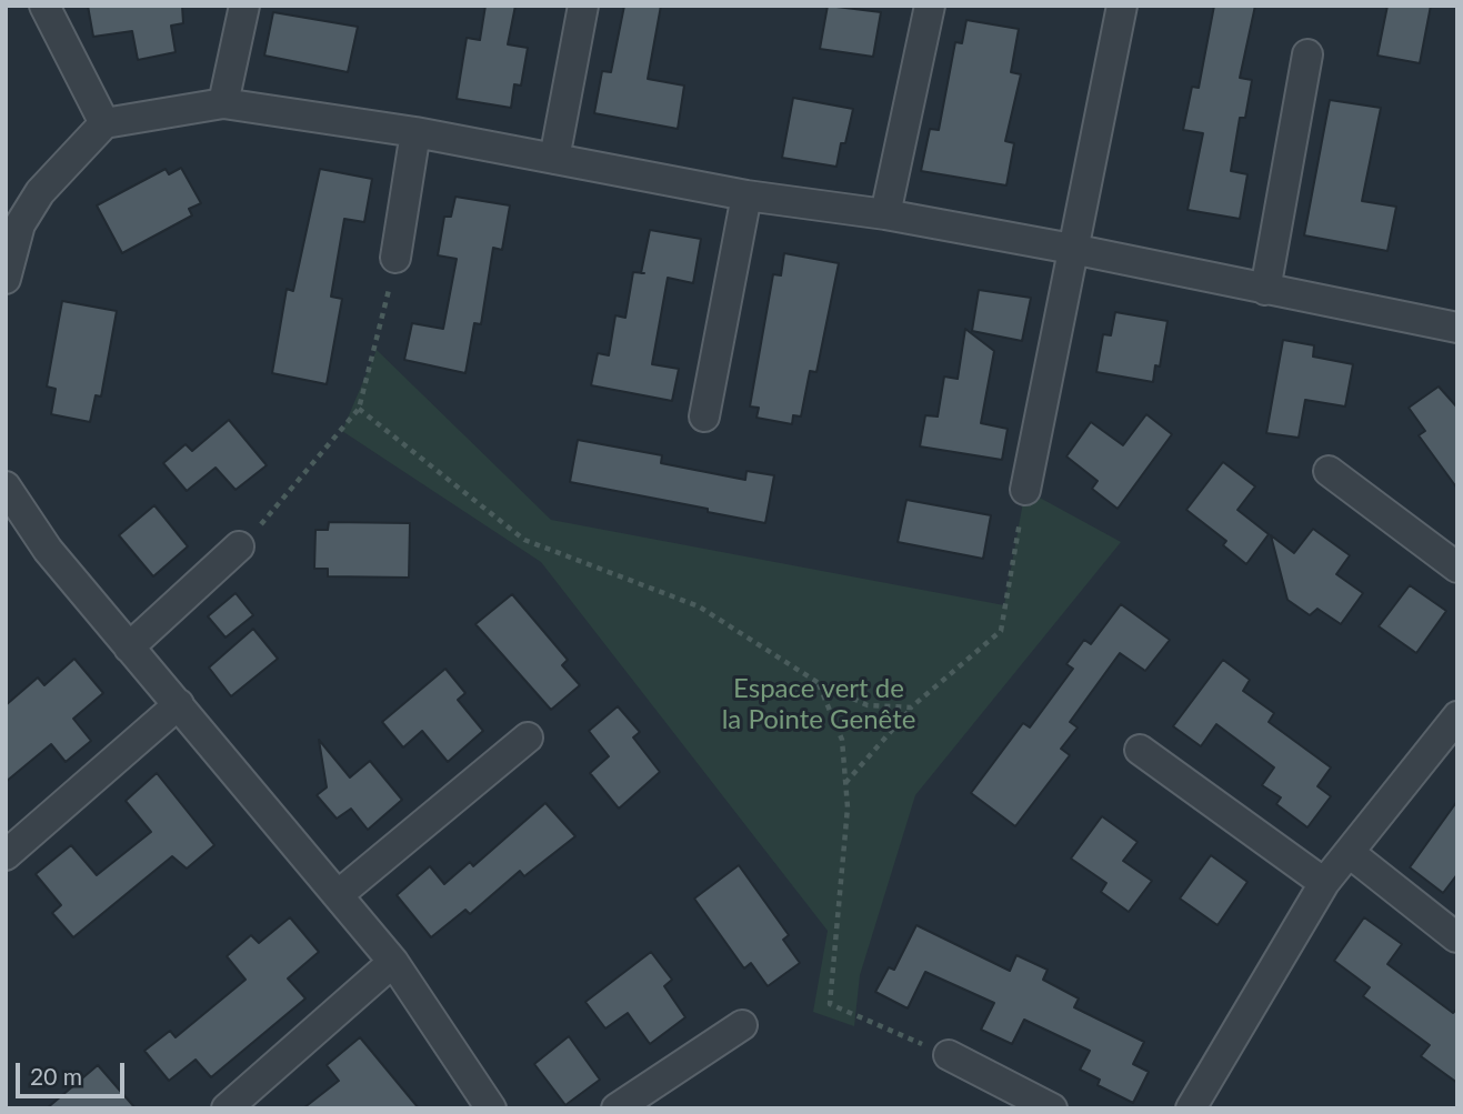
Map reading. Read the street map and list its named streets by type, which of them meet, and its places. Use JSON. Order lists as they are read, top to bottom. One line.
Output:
{"parks":["Espace vert de la Pointe Genête"],"scale_bar":"20 m"}
